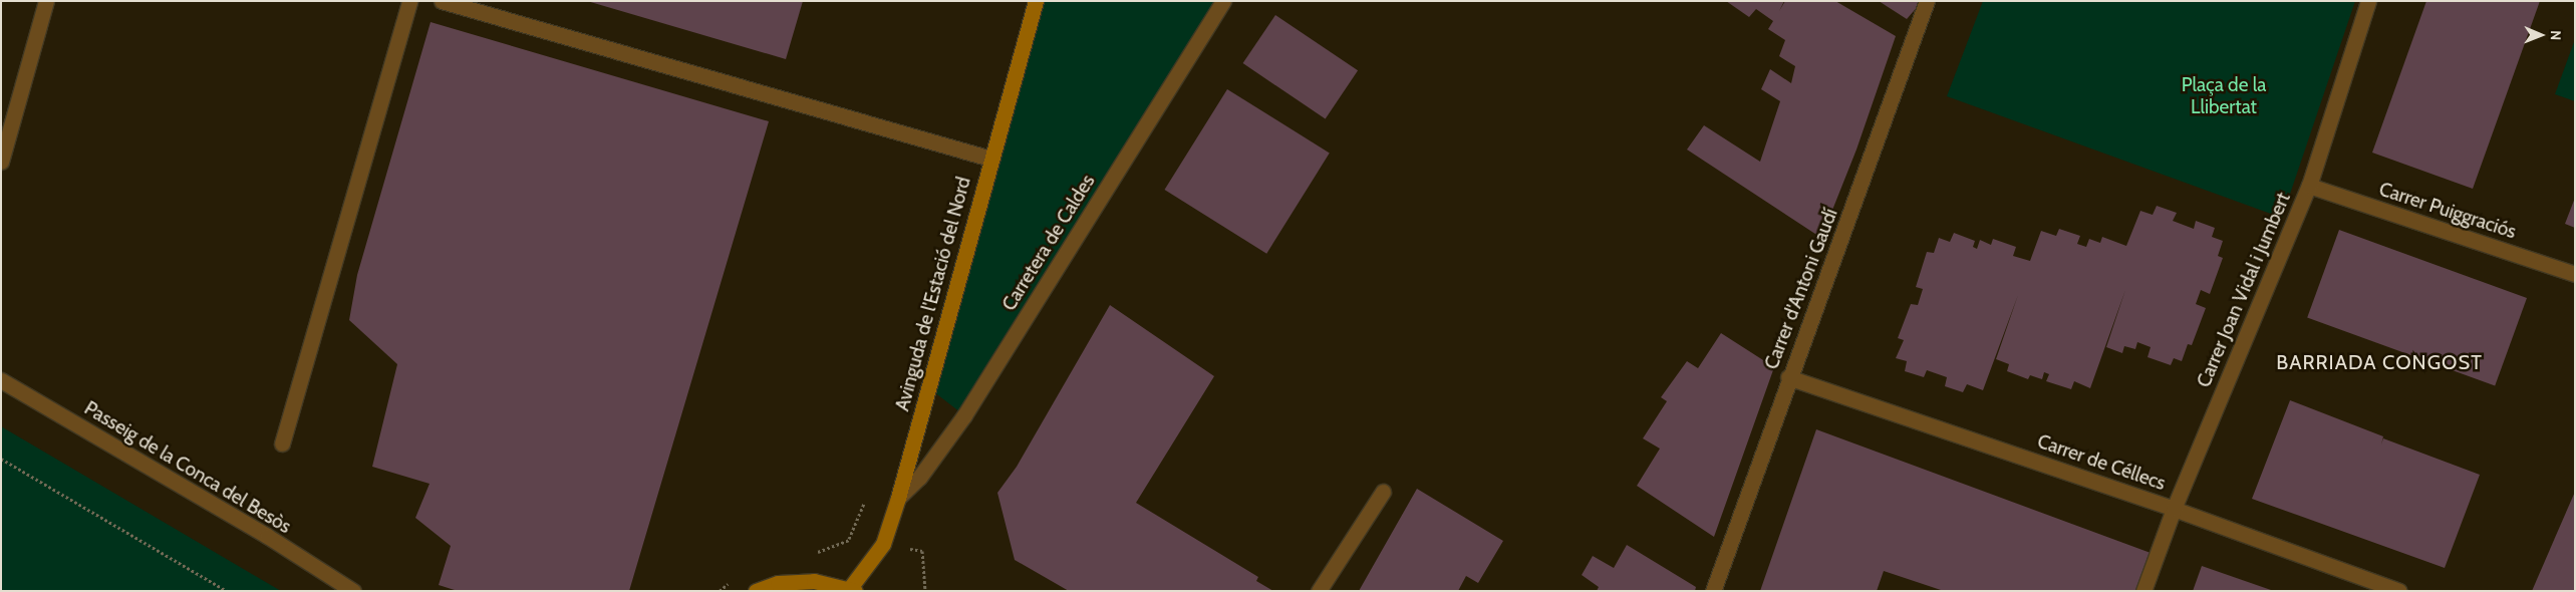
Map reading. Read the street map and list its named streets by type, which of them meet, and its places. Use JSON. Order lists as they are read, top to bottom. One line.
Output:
{"streets":{"street":["Carrer Puiggraciós","Carretera de Caldes","Carrer d'Antoni Gaudí","Carrer Joan Vidal i Jumbert","Avinguda de l'Estació del Nord","Carrer de Céllecs","Passeig de la Conca del Besòs"]},"crossings":[["Carrer Puiggraciós","Carrer Joan Vidal i Jumbert"],["Carretera de Caldes","Avinguda de l'Estació del Nord"],["Carrer d'Antoni Gaudí","Carrer de Céllecs"],["Carrer Joan Vidal i Jumbert","Carrer de Céllecs"]],"districts":["BARRIADA CONGOST"],"parks":["Plaça de la Llibertat"],"north":"right"}
